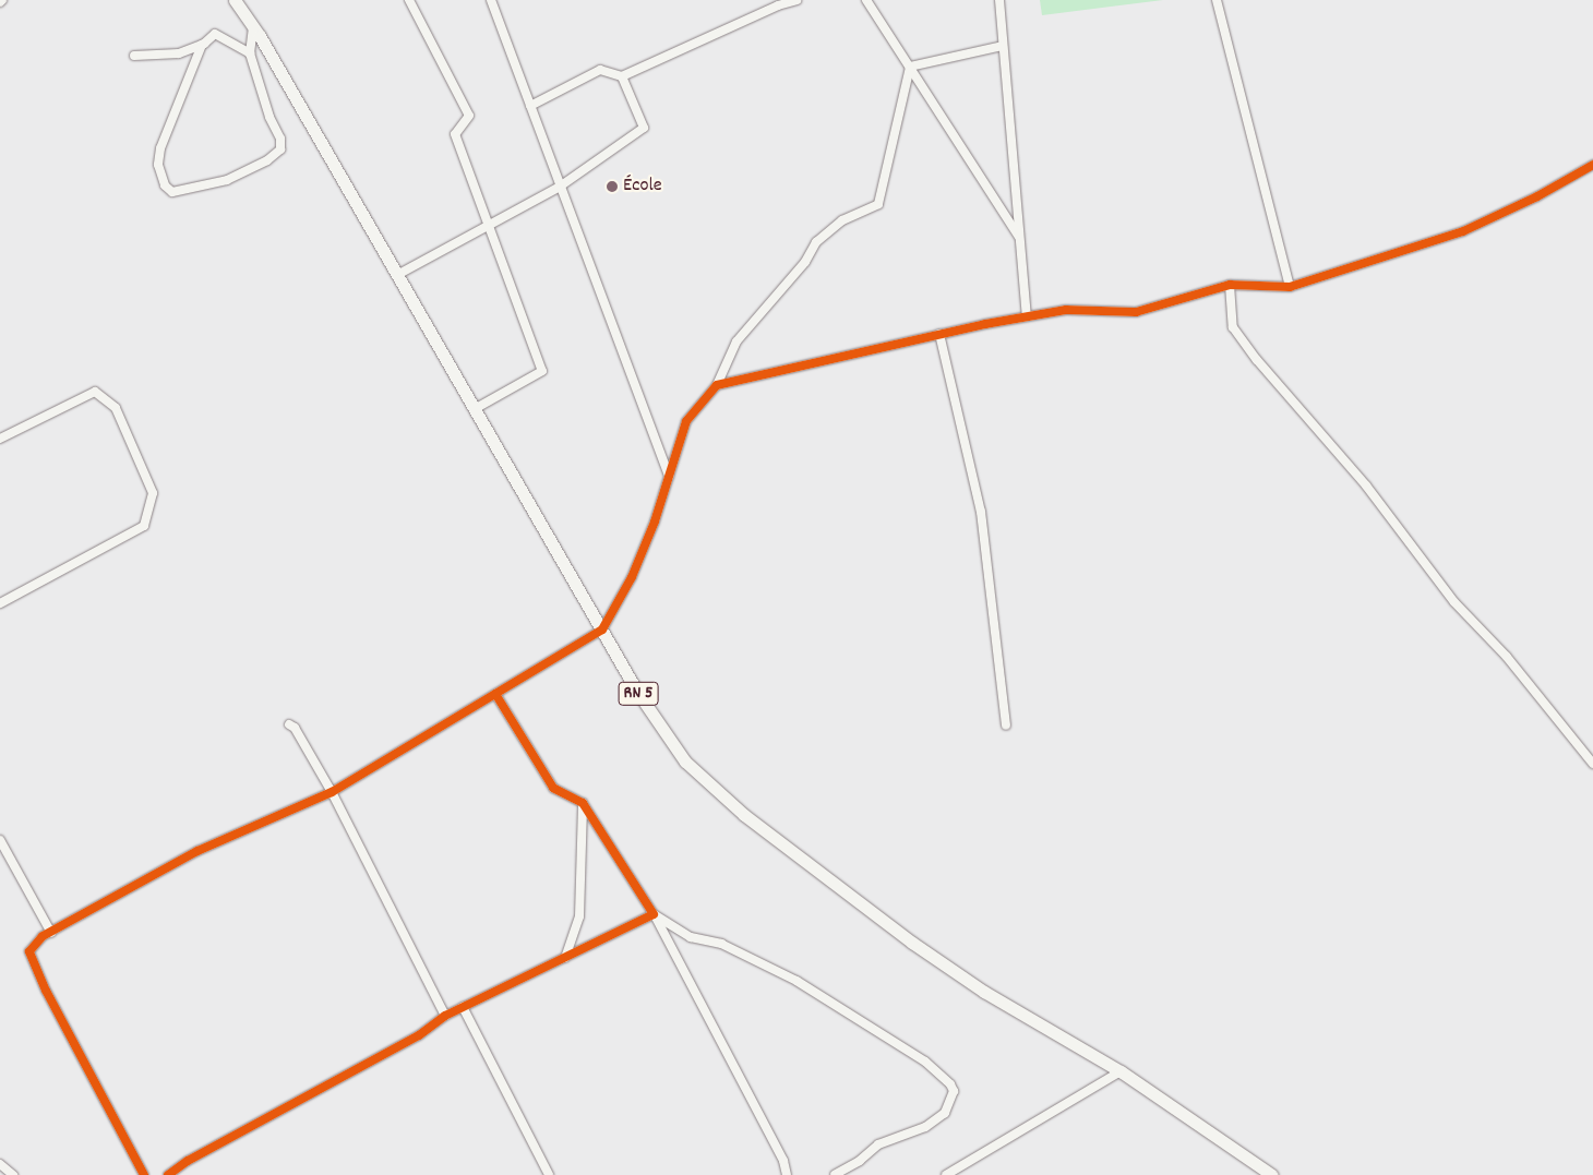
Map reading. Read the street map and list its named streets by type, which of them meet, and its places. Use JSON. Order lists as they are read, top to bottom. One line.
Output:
{"streets":{"main road":["RN 5"]},"places":["École"]}
